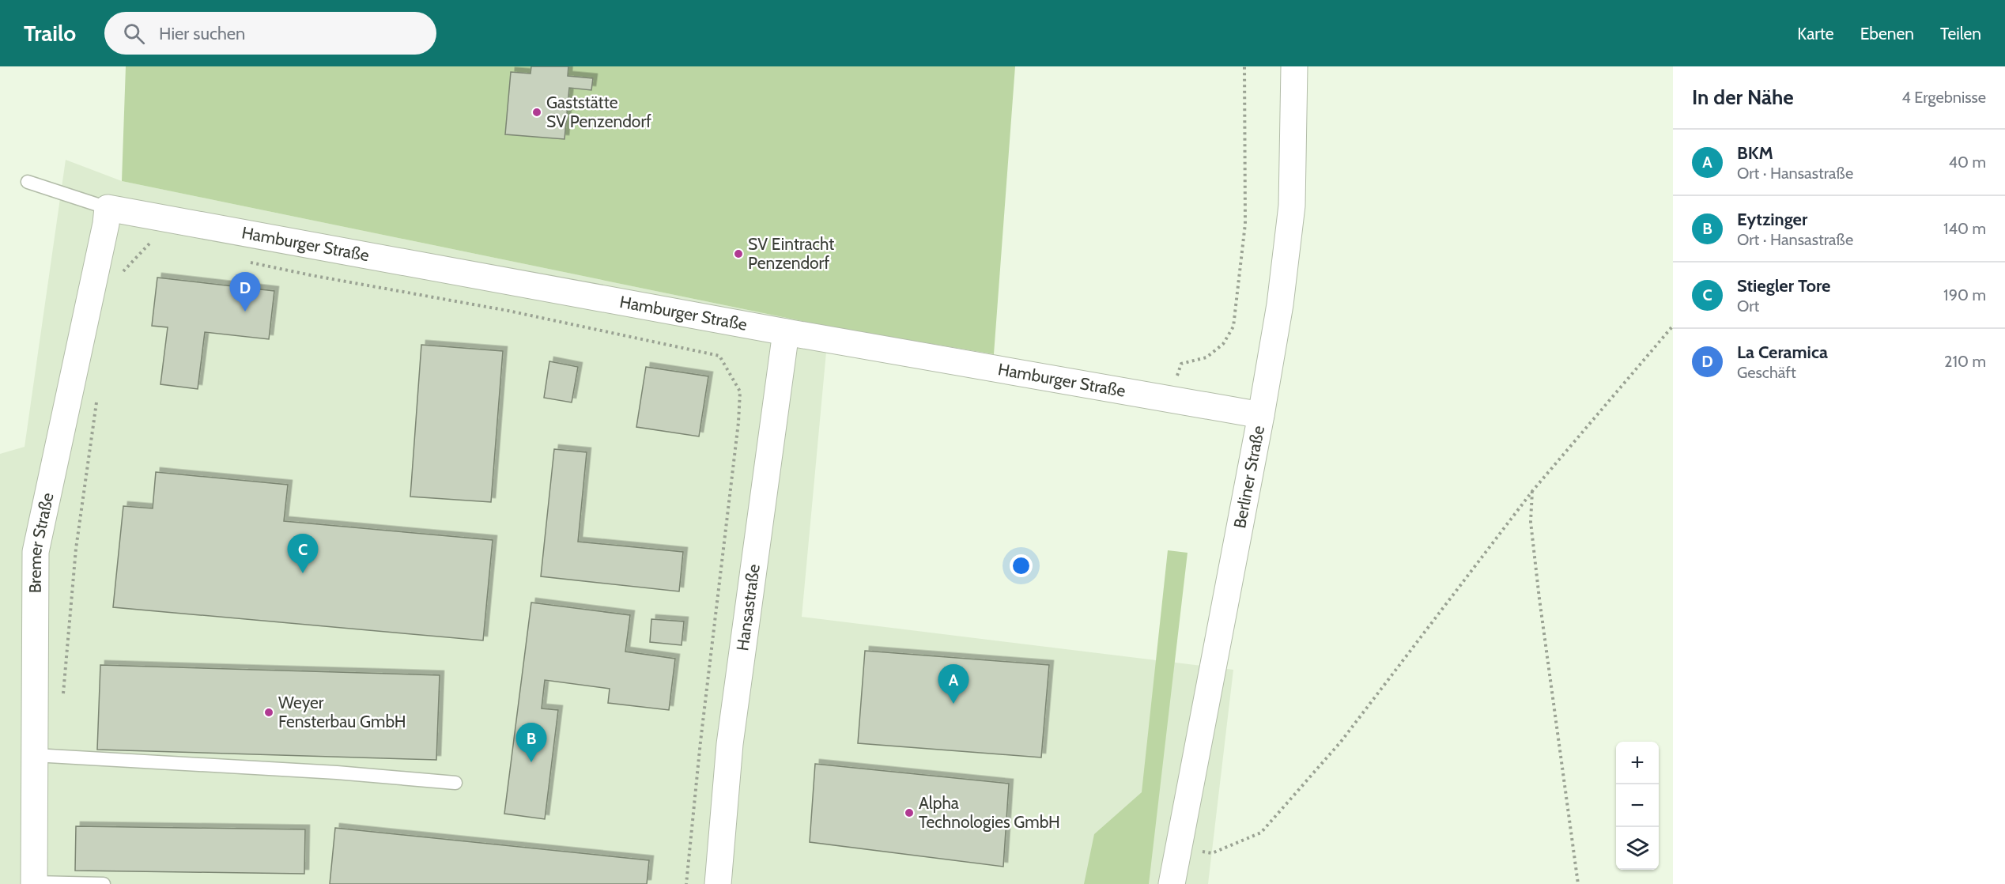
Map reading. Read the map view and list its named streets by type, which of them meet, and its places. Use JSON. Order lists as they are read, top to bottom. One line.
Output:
{"streets":{"street":["Hamburger Straße","Berliner Straße","Bremer Straße","Hansastraße"]},"crossings":[["Hamburger Straße","Berliner Straße"],["Hamburger Straße","Bremer Straße"],["Hamburger Straße","Hansastraße"]],"places":["Gaststätte SV Penzendorf","SV Eintracht Penzendorf","Weyer Fensterbau GmbH","Alpha Technologies GmbH"],"page":{"header":"Trailo","search":"Hier suchen","nav":["Karte","Ebenen","Teilen"],"heading":["In der Nähe","4 Ergebnisse"],"list":[{"mark":"A","name":"BKM","note":"Ort · Hansastraße","value":"40 m"},{"mark":"B","name":"Eytzinger","note":"Ort · Hansastraße","value":"140 m"},{"mark":"C","name":"Stiegler Tore","note":"Ort","value":"190 m"},{"mark":"D","name":"La Ceramica","note":"Geschäft","value":"210 m"}],"pins":["D","C","A","B"],"map_buttons":["+","−"]}}
